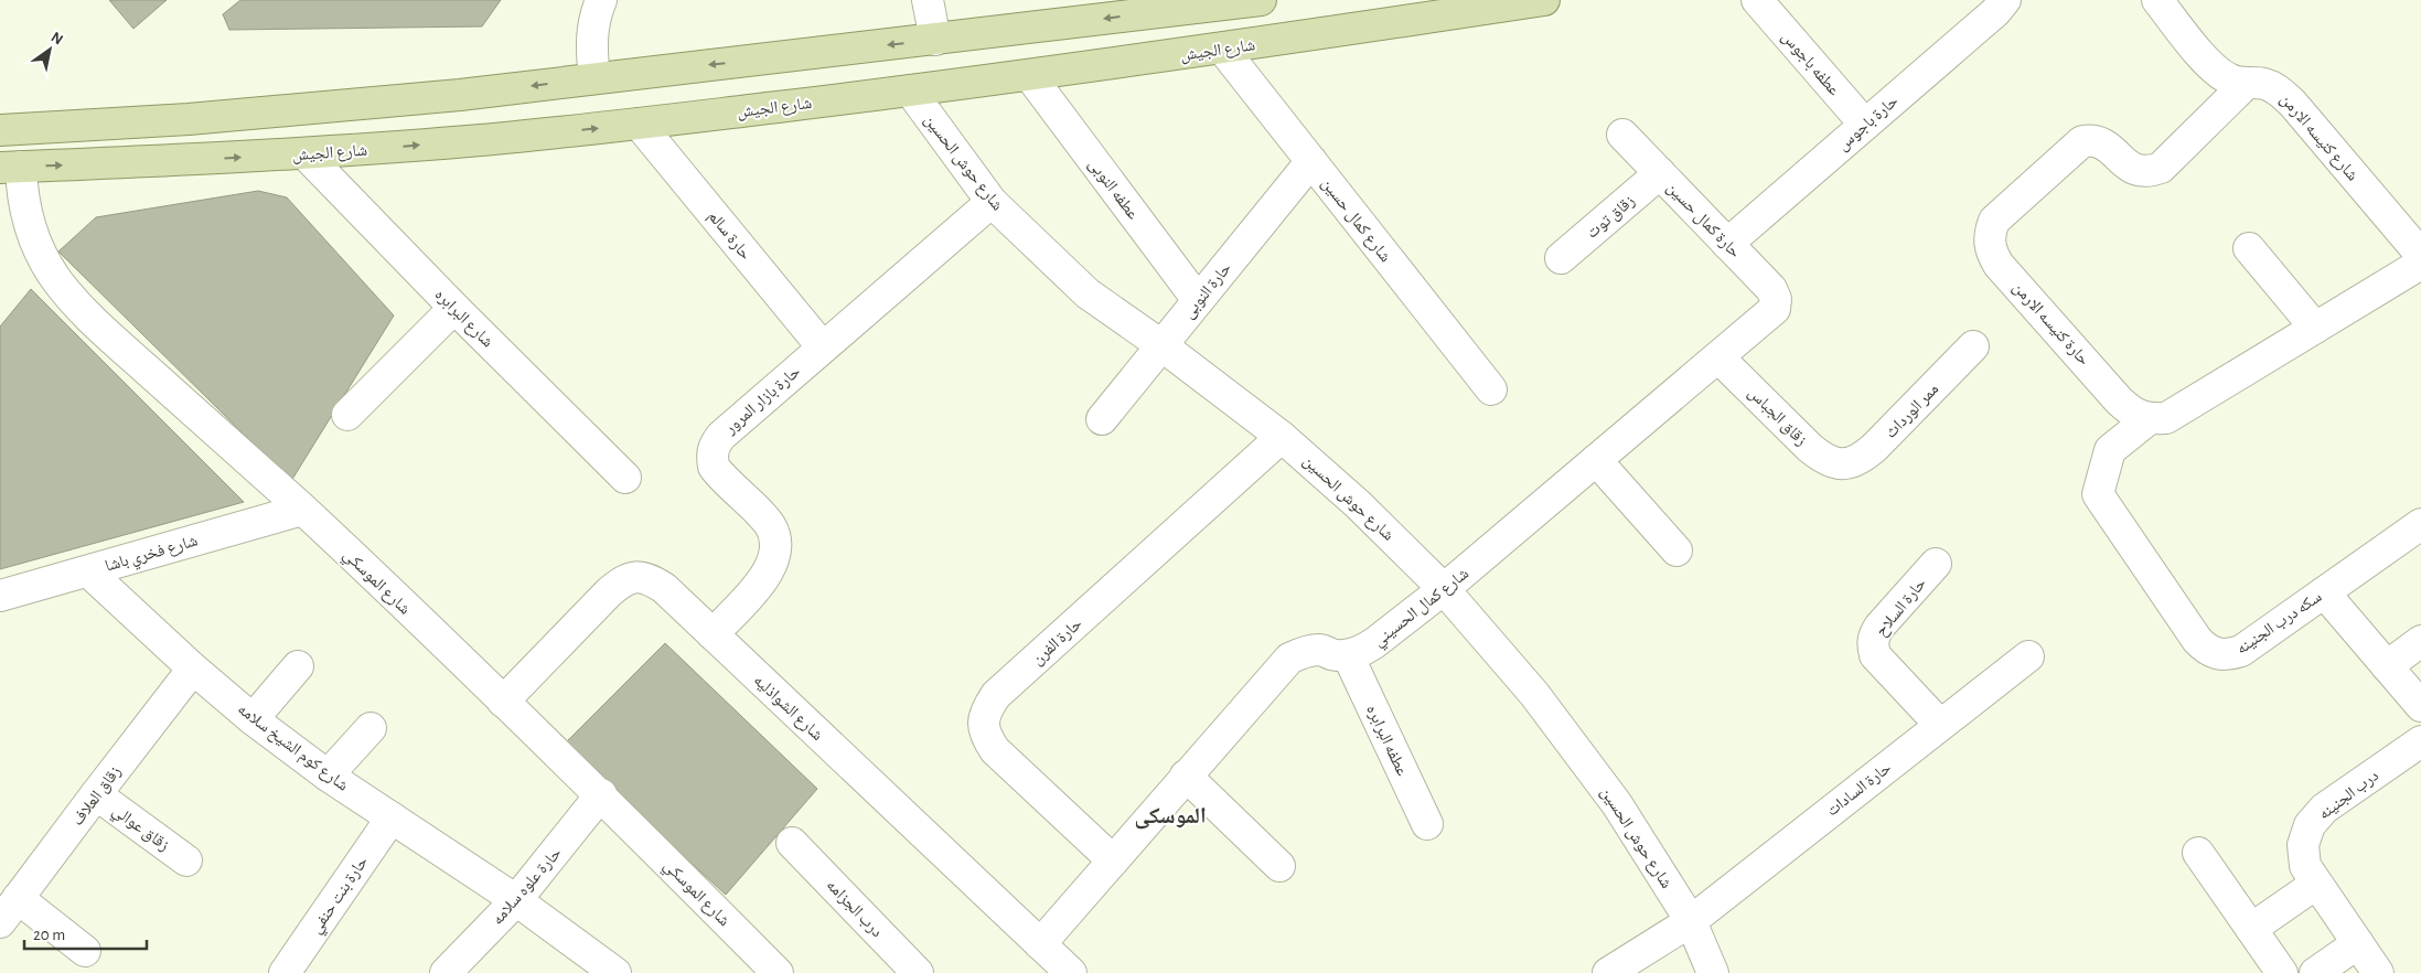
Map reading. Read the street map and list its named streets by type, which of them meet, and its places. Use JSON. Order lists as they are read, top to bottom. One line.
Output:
{"streets":{"main road":["شارع الجيش"],"street":["عطفه باجوس","حارة باجوس","شارع كنيسه الارمن","شارع حوش الحسين","عطفه النوبى","زقاق توت","شارع كمال حسين","حارة كمال حسين","حارة سالم","حارة النوبى","شارع البرابره","حارة كنيسه الارمن","حارة بازار المرور","ممر الورداث","زقاق الجباس","شارع فخري باشا","شارع الموسكي","شارع كمال الحسيني","حارة السلاح","سكه درب الجنينه","حارة الفرن","شارع الشواذليه","عطفه البرابره","شارع كوم الشيخ سلامه","حارة السادات","درب الجنينه","زقاق العلاف","زقاق عوالي","حارة علوه سلامه","حارة بنت حنفي","درب الجزامه"]},"crossings":[["شارع الجيش","شارع حوش الحسين"],["شارع الجيش","عطفه النوبى"],["شارع الجيش","شارع كمال حسين"],["شارع الجيش","حارة سالم"],["شارع الجيش","شارع البرابره"],["شارع الجيش","شارع الموسكي"],["عطفه باجوس","حارة باجوس"],["حارة باجوس","حارة كمال حسين"],["شارع كنيسه الارمن","حارة كنيسه الارمن"],["شارع حوش الحسين","حارة النوبى"],["شارع حوش الحسين","حارة بازار المرور"],["شارع حوش الحسين","شارع كمال الحسيني"],["شارع حوش الحسين","حارة الفرن"],["شارع حوش الحسين","حارة السادات"],["عطفه النوبى","حارة النوبى"],["زقاق توت","حارة كمال حسين"],["شارع كمال حسين","حارة النوبى"],["حارة كمال حسين","شارع كمال الحسيني"],["حارة سالم","حارة بازار المرور"],["حارة كنيسه الارمن","سكه درب الجنينه"],["حارة بازار المرور","شارع الشواذليه"],["ممر الورداث","زقاق الجباس"],["زقاق الجباس","شارع كمال الحسيني"],["شارع فخري باشا","شارع الموسكي"],["شارع فخري باشا","شارع كوم الشيخ سلامه"],["شارع الموسكي","شارع الشواذليه"],["شارع الموسكي","حارة علوه سلامه"],["شارع كمال الحسيني","عطفه البرابره"],["حارة السلاح","حارة السادات"],["شارع كوم الشيخ سلامه","زقاق العلاف"],["شارع كوم الشيخ سلامه","حارة علوه سلامه"],["شارع كوم الشيخ سلامه","حارة بنت حنفي"],["زقاق العلاف","زقاق عوالي"]],"districts":["الموسكى"],"scale_bar":"20 m","north":"top right"}
